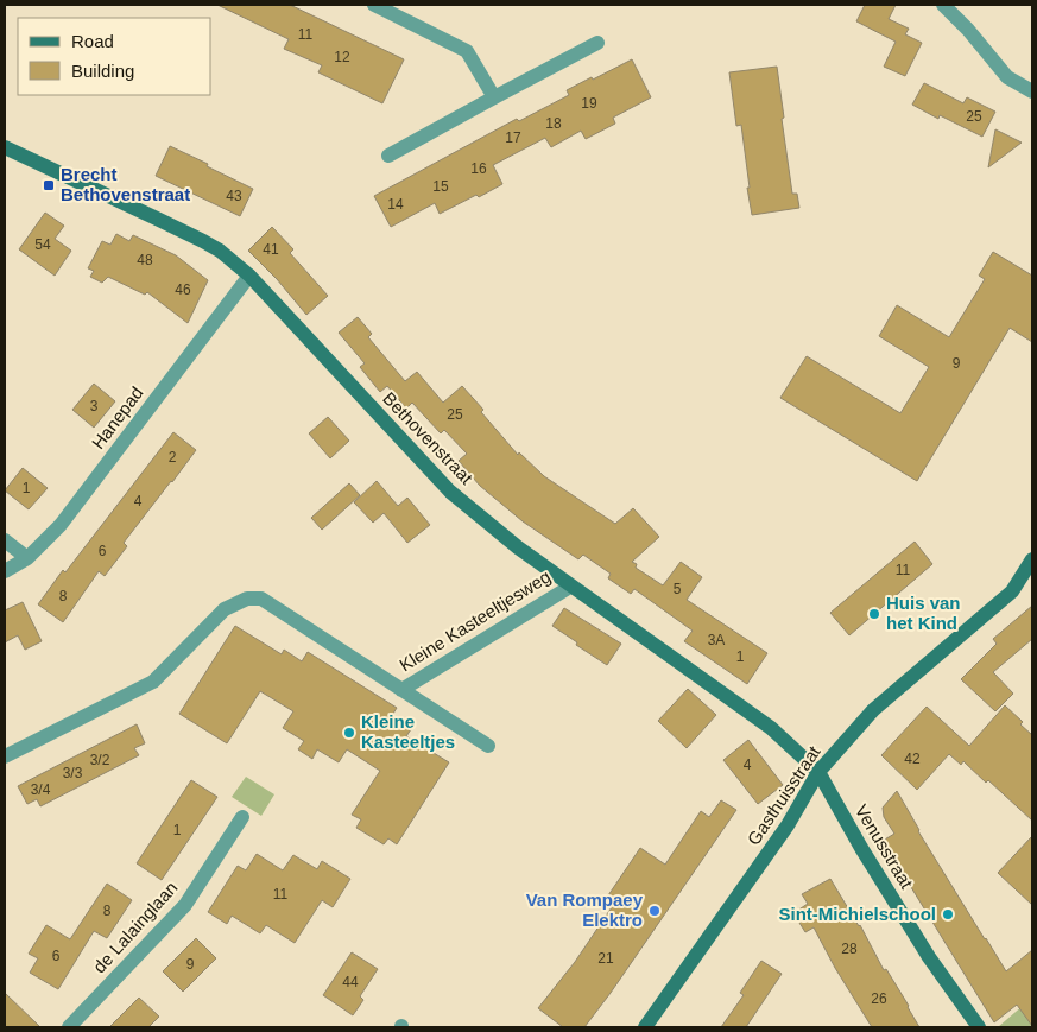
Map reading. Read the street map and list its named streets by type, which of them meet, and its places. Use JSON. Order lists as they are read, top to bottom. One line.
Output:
{"streets":{"main road":["Bethovenstraat","Gasthuisstraat","Venusstraat"],"street":["Hanepad","Kleine Kasteeltjesweg","de Lalainglaan"]},"crossings":[["Hanepad","Bethovenstraat"],["Bethovenstraat","Kleine Kasteeltjesweg"],["Bethovenstraat","Gasthuisstraat"],["Bethovenstraat","Venusstraat"],["Gasthuisstraat","Venusstraat"]],"places":{"transit":["Brecht Bethovenstraat"],"other":["Huis van het Kind","Kleine Kasteeltjes","Van Rompaey Elektro","Sint-Michielschool"]},"house_numbers":["11","12","19","25","18","17","16","15","43","14","54","41","48","46","9","3","25","2","1","4","6","11","5","8","3A","1","42","3/2","4","3/3","3/4","1","11","8","28","6","21","9","44","26"],"legend":["Road","Building"]}
